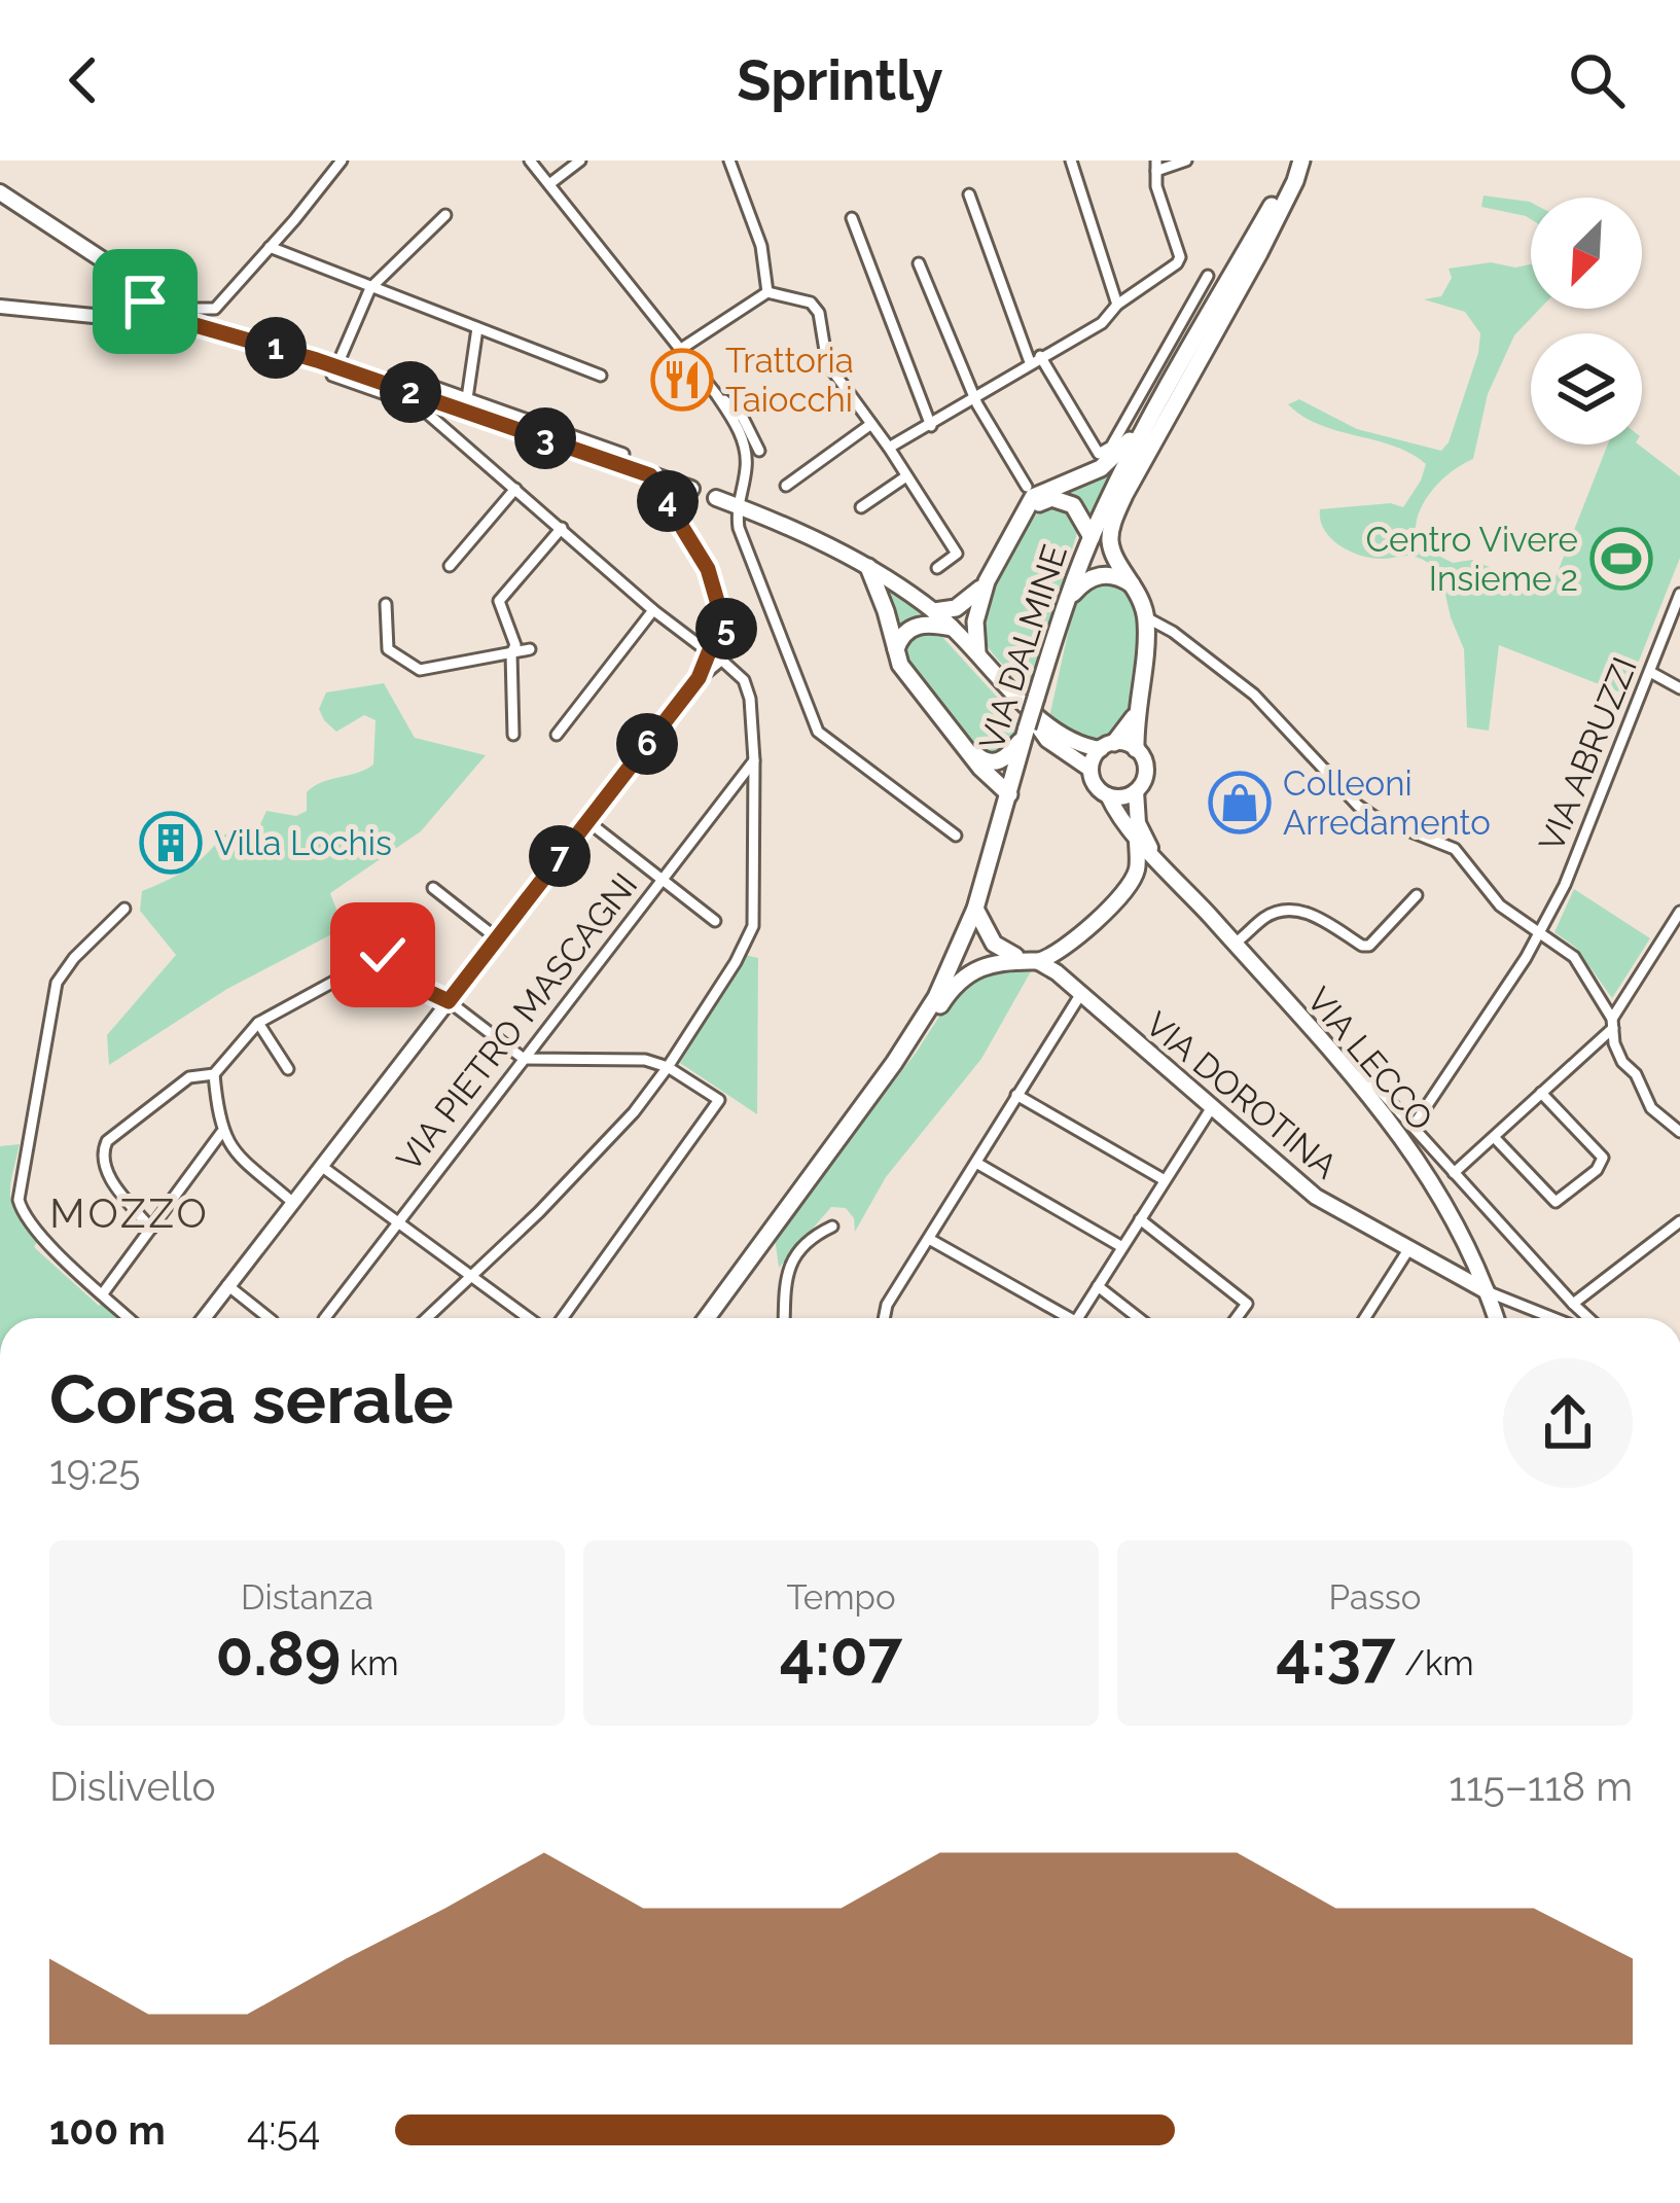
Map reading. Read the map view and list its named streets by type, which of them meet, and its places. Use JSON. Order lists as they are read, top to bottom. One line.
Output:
{"streets":{"highway":["VIA DALMINE"],"main road":["VIA LECCO","VIA DOROTINA"],"street":["VIA ABRUZZI","VIA PIETRO MASCAGNI"]},"crossings":[["VIA LECCO","VIA DOROTINA"]],"districts":["MOZZO"],"places":{"restaurant":["Trattoria Taiocchi"],"sports":["Centro Vivere Insieme 2"],"shop":["Colleoni Arredamento"],"building":["Villa Lochis"]},"north":"bottom left","page":{"header":"Sprintly","pins":["1","2","3","4","5","6","7"],"heading":["Corsa serale","19:25"],"stats":[["Distanza","0.89 km"],["Tempo","4:07"],["Passo","4:37 /km"]],"chart":["Dislivello","115–118 m"],"list":[{"name":"100 m","note":"4:54"}]}}
